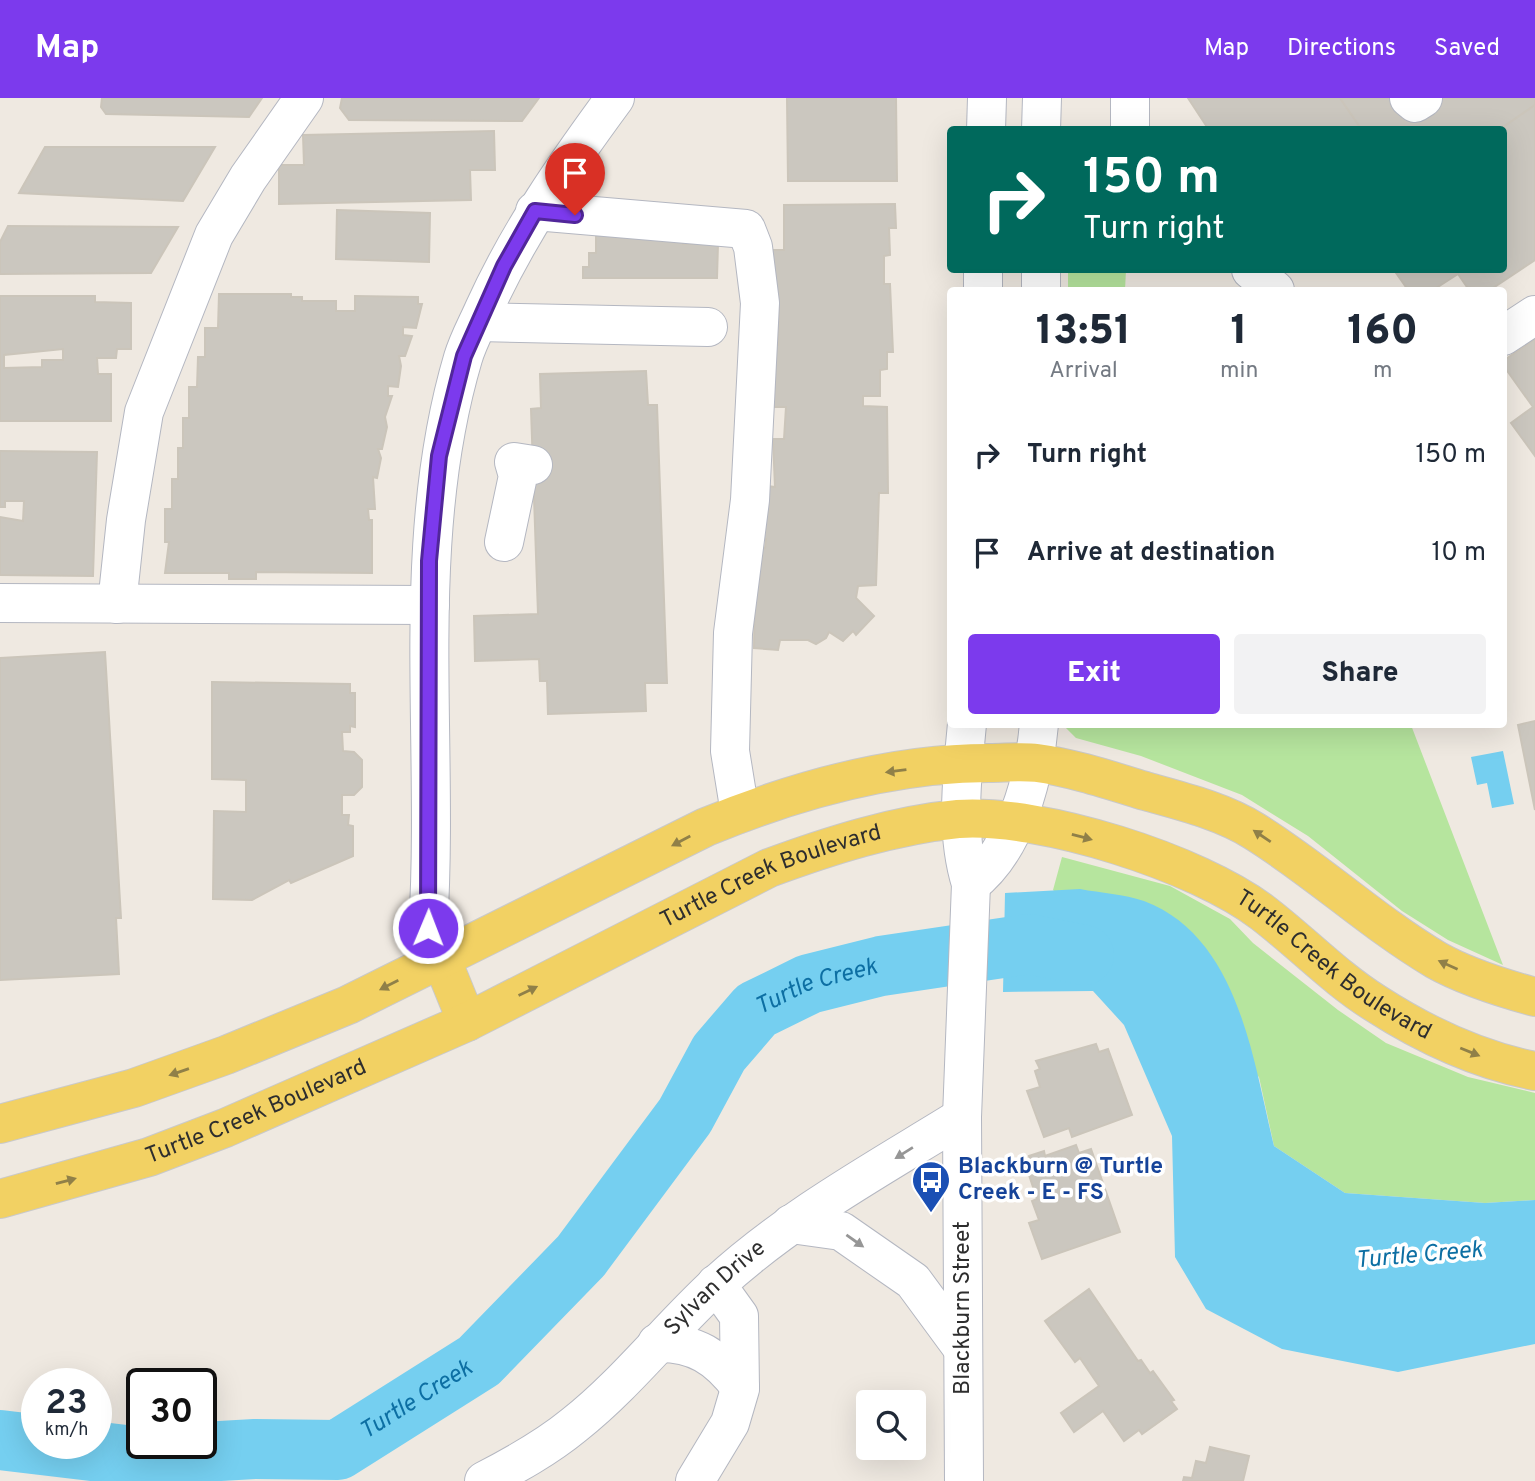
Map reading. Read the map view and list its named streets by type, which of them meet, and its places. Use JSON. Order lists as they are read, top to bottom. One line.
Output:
{"streets":{"main road":["Turtle Creek Boulevard"],"street":["Sylvan Drive","Blackburn Street"]},"crossings":[["Turtle Creek Boulevard","Blackburn Street"],["Sylvan Drive","Blackburn Street"]],"water":["Turtle Creek"],"places":{"bus stop":["Blackburn @ Turtle Creek - E - FS"]},"page":{"header":"Map","nav":["Map","Directions","Saved"],"turn":["150 m","Turn right"],"eta":["13:51","Arrival","1","min","160","m"],"list":[{"name":"Turn right","value":"150 m"},{"name":"Arrive at destination","value":"10 m"}],"buttons":["Exit","Share"],"speed":"23 km/h","limit":"30"}}
